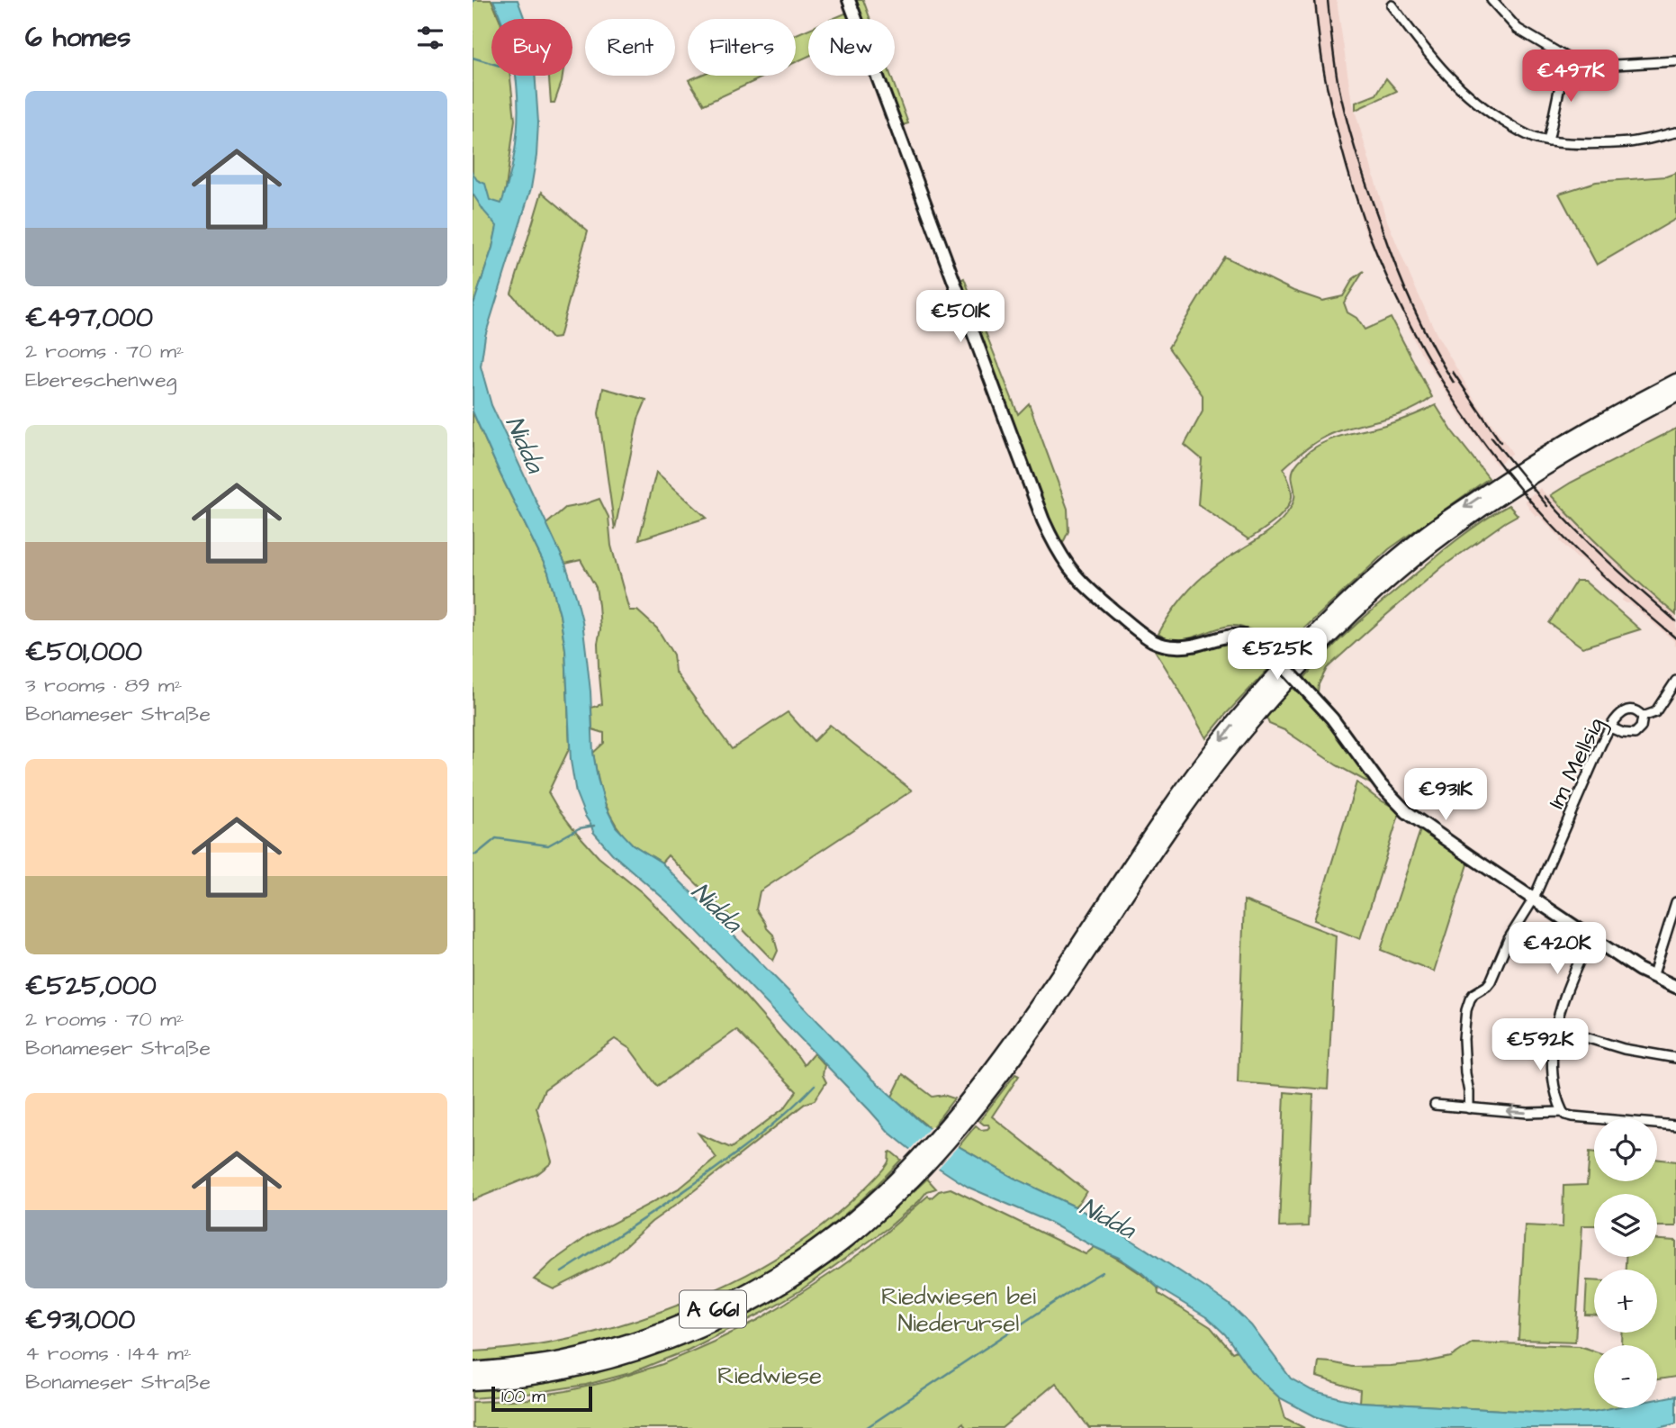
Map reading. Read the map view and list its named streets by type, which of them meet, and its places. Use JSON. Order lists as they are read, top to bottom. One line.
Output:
{"streets":{"highway":["A 661"],"street":["Im Mellsig"]},"water":["Nidda"],"parks":["Riedwiesen bei Niederursel","Riedwiese"],"scale_bar":"100 m","page":{"heading":"6 homes","chip":["Buy","Rent","Filters","New"],"price":["€497K","€501K","€525K","€931K","€420K","€592K"],"list":[{"name":"€497,000","note":"2 rooms · 70 m² · Ebereschenweg"},{"name":"€501,000","note":"3 rooms · 89 m² · Bonameser Straße"},{"name":"€525,000","note":"2 rooms · 70 m² · Bonameser Straße"},{"name":"€931,000","note":"4 rooms · 144 m² · Bonameser Straße"}],"map_buttons":["+","−"],"scale":"100 m"}}
